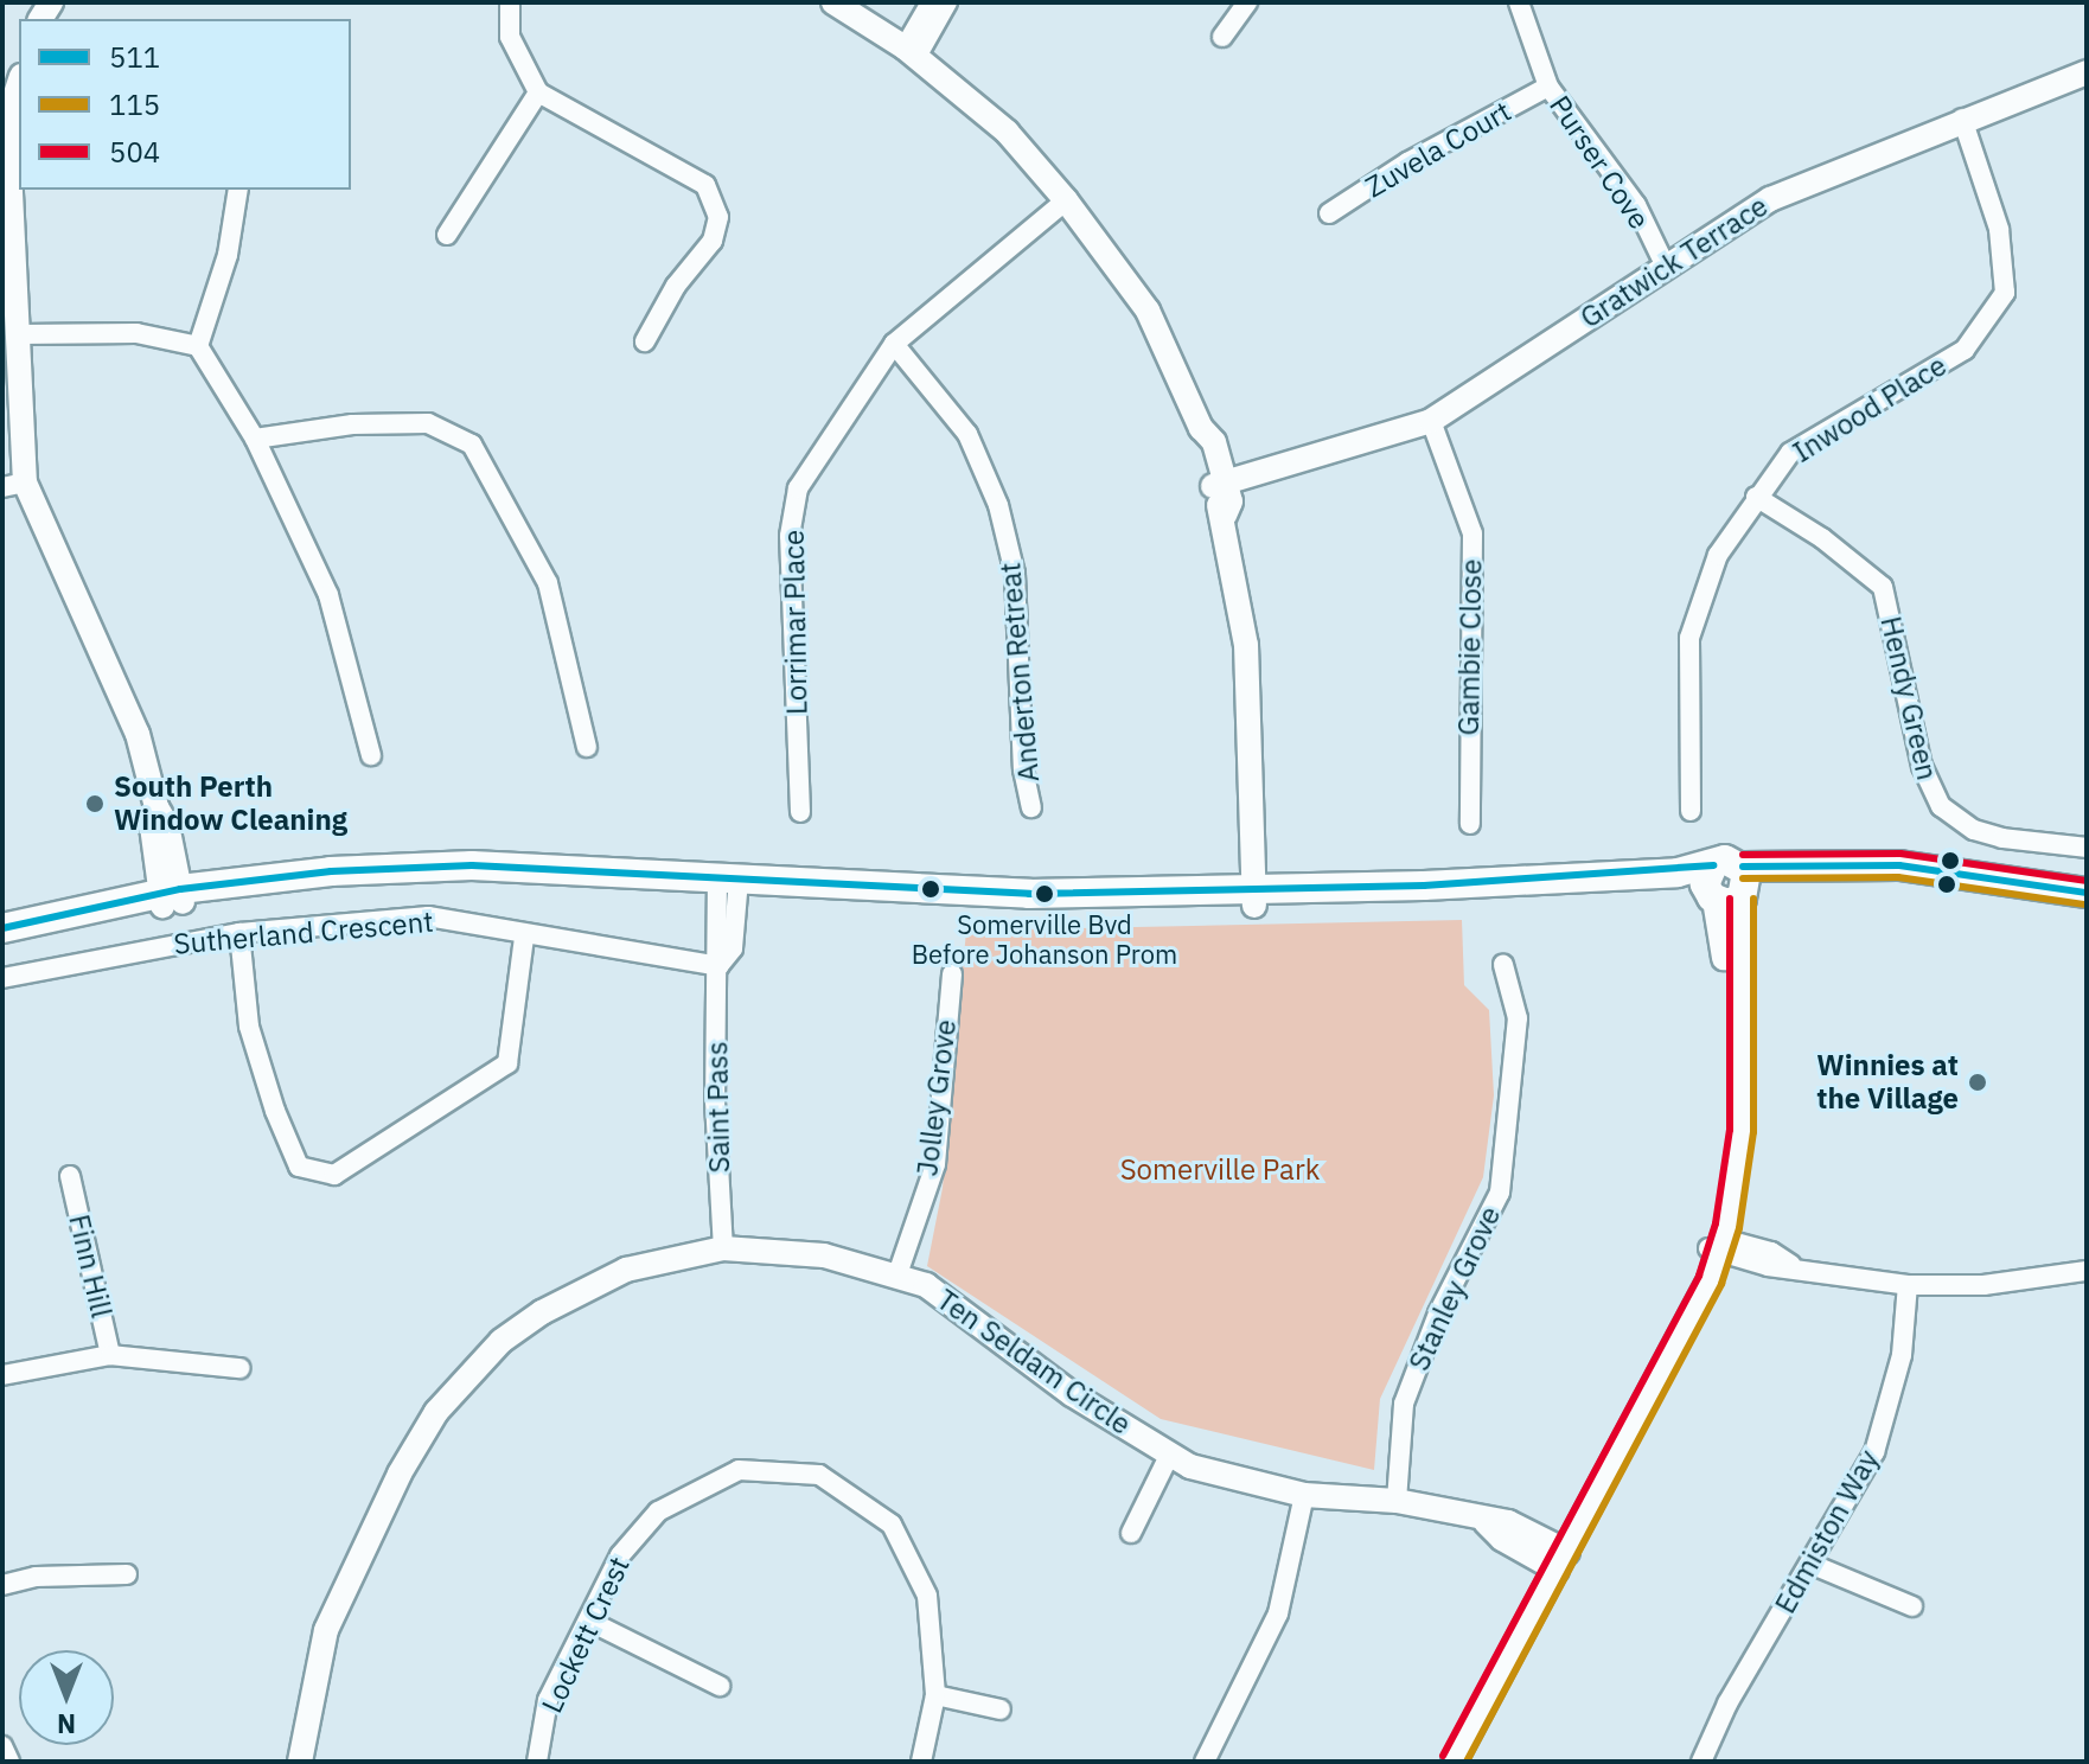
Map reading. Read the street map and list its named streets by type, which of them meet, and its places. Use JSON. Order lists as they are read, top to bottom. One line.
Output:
{"streets":{"street":["Zuvela Court","Purser Cove","Gratwick Terrace","Inwood Place","Lorrimar Place","Gambie Close","Anderton Retreat","Hendy Green","Sutherland Crescent","Jolley Grove","Saint Pass","Finn Hill","Stanley Grove","Ten Seldam Circle","Edmiston Way","Lockett Crest"]},"crossings":[["Zuvela Court","Purser Cove"],["Purser Cove","Gratwick Terrace"],["Gratwick Terrace","Inwood Place"],["Gratwick Terrace","Gambie Close"],["Inwood Place","Hendy Green"],["Lorrimar Place","Anderton Retreat"],["Sutherland Crescent","Saint Pass"],["Jolley Grove","Ten Seldam Circle"],["Saint Pass","Ten Seldam Circle"],["Stanley Grove","Ten Seldam Circle"]],"parks":["Somerville Park"],"places":["South Perth Window Cleaning","Somerville Bvd Before Johanson Prom","Winnies at the Village"],"lines":["transit line 504","transit line 511","transit line 115"],"legend":["511","115","504"],"north":"bottom"}
